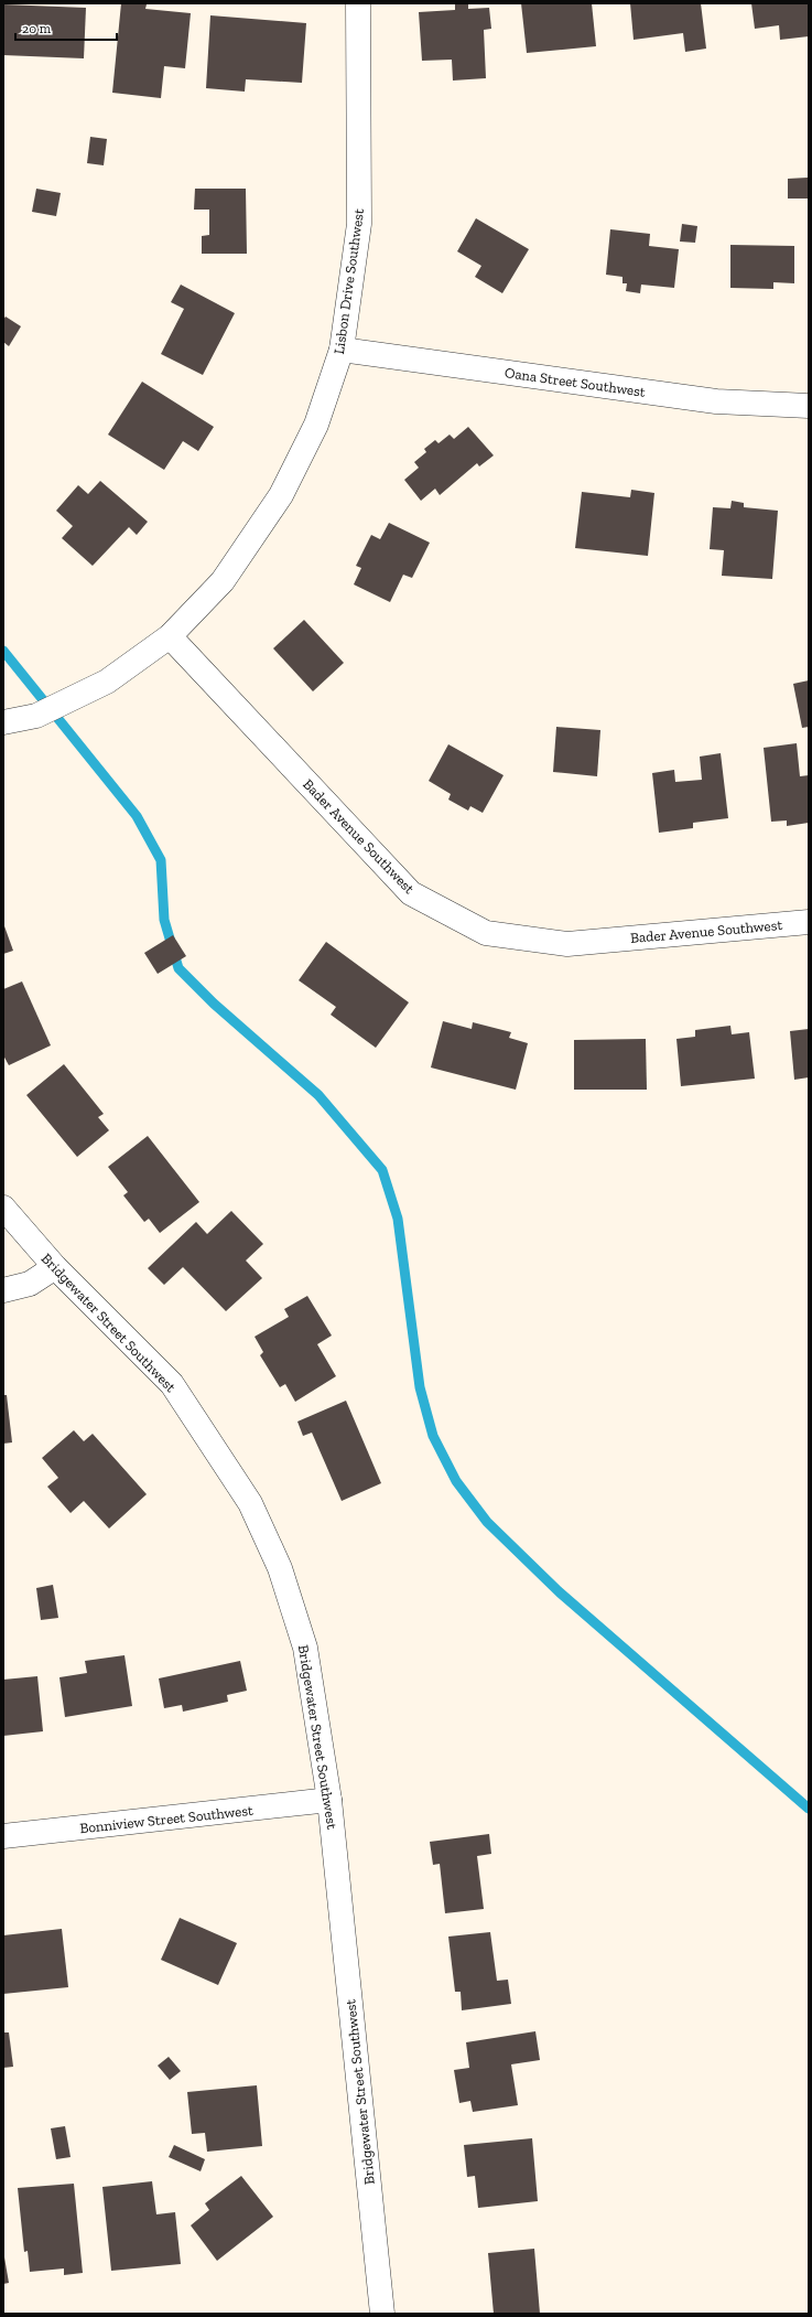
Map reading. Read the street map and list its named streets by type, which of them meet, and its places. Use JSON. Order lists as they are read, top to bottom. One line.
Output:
{"streets":{"street":["Lisbon Drive Southwest","Oana Street Southwest","Bader Avenue Southwest","Bridgewater Street Southwest","Bonniview Street Southwest"]},"crossings":[["Lisbon Drive Southwest","Oana Street Southwest"],["Lisbon Drive Southwest","Bader Avenue Southwest"],["Bridgewater Street Southwest","Bonniview Street Southwest"]],"scale_bar":"20 m"}
